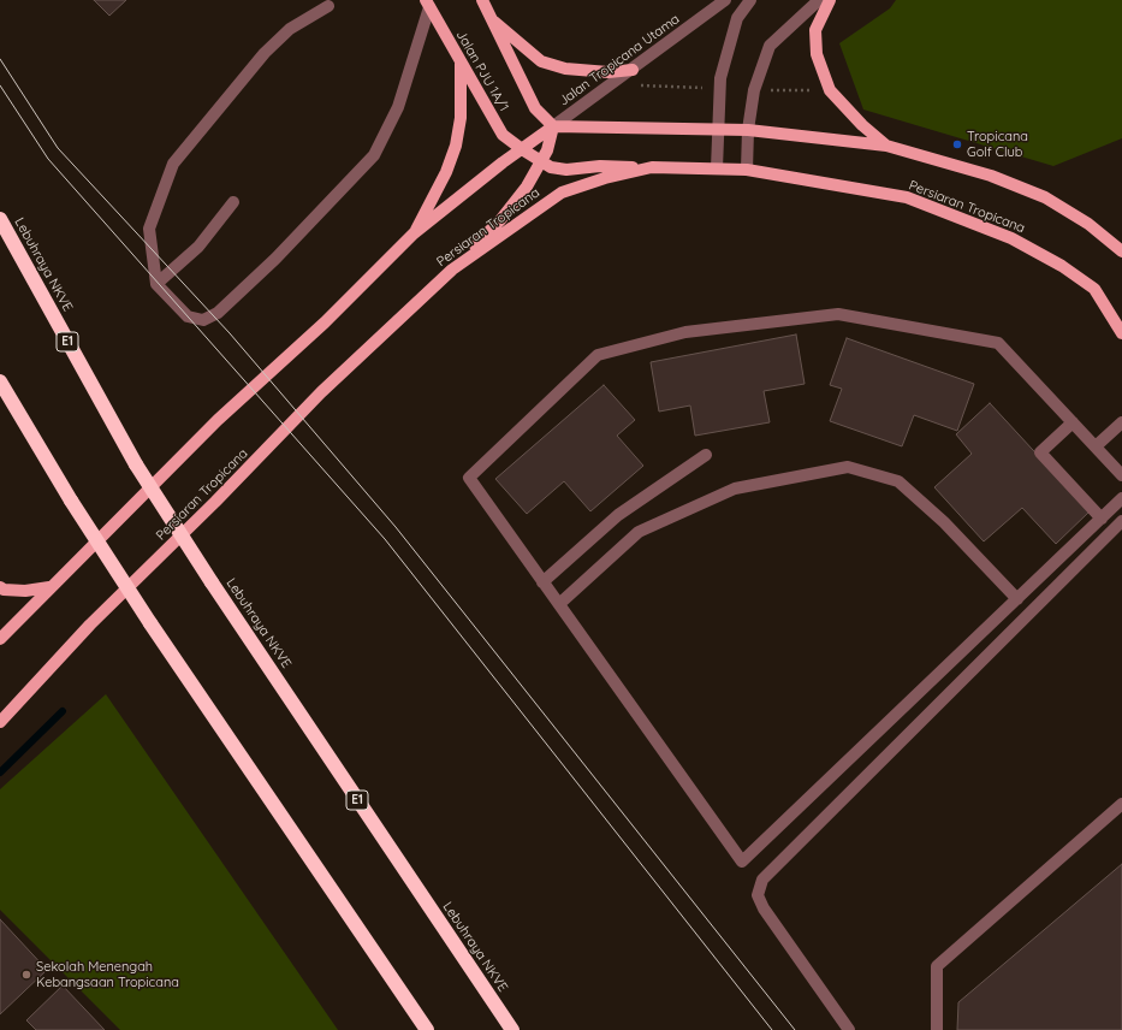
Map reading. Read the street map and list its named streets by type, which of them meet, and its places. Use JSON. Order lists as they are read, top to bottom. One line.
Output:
{"streets":{"highway":["Lebuhraya NKVE","E1"],"main road":["Jalan PJU 1A/1","Persiaran Tropicana"],"street":["Jalan Tropicana Utama"]},"crossings":[["Jalan PJU 1A/1","Persiaran Tropicana"]],"places":["Tropicana Golf Club","Sekolah Menengah Kebangsaan Tropicana"]}
